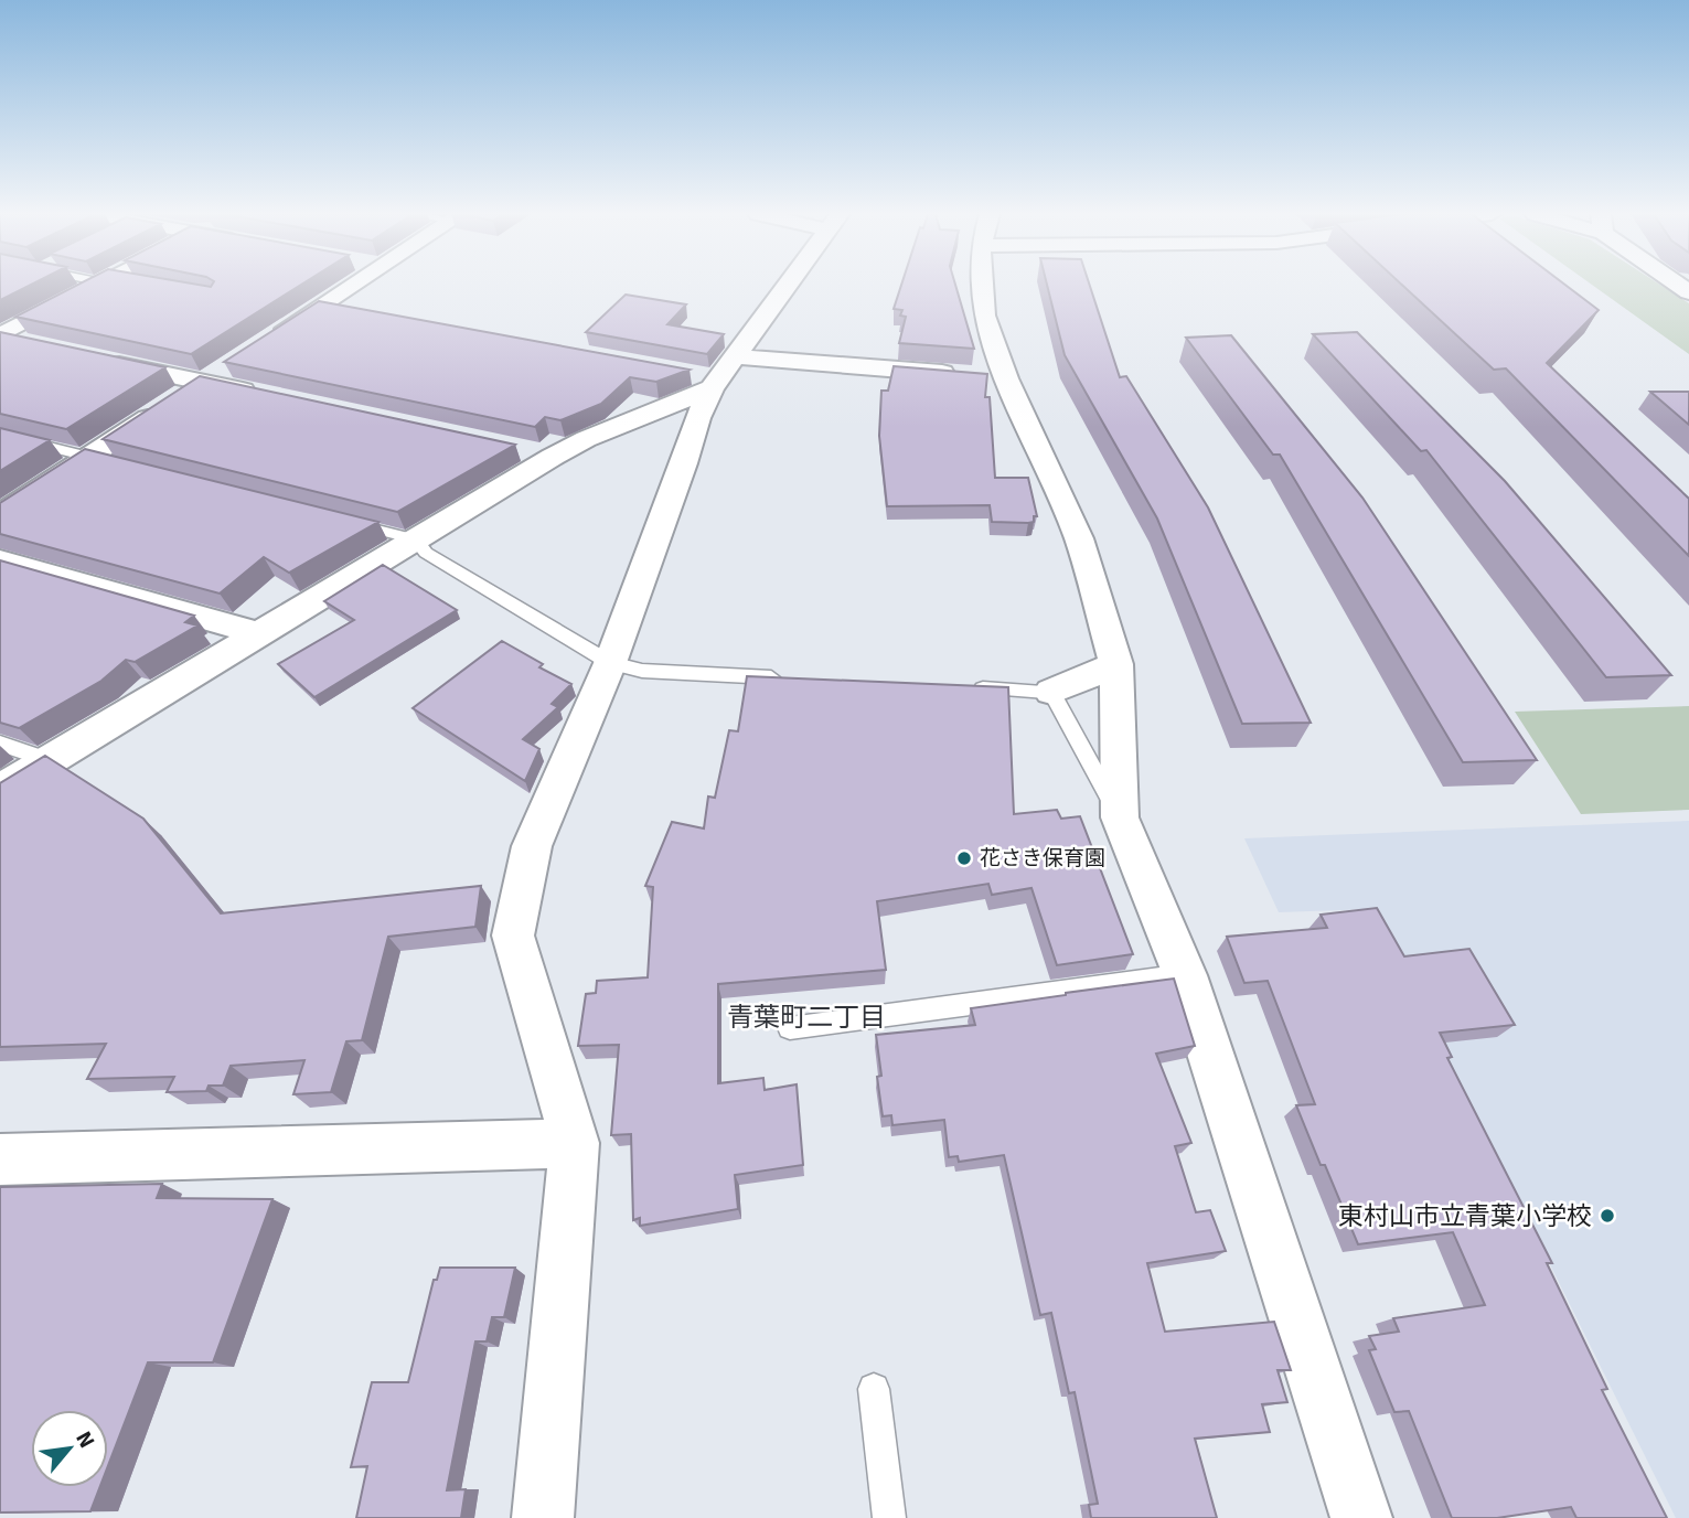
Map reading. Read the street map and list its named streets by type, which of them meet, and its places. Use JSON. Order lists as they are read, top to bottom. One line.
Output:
{"districts":["青葉町二丁目"],"places":["花さき保育園","東村山市立青葉小学校"],"north":"top right"}
